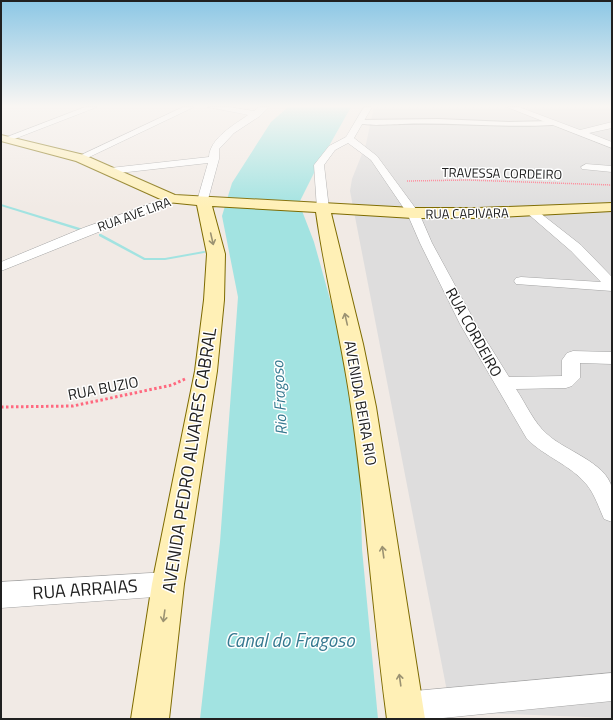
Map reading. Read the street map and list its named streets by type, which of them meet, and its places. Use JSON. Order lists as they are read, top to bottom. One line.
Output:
{"streets":{"main road":["RUA CAPIVARA","RUA AVE LIRA","AVENIDA BEIRA RIO","AVENIDA PEDRO ALVARES CABRAL"],"street":["RUA CORDEIRO","RUA ARRAIAS"],"path":["TRAVESSA CORDEIRO","RUA BUZIO"]},"crossings":[["TRAVESSA CORDEIRO","RUA CORDEIRO"],["RUA CAPIVARA","RUA AVE LIRA"],["RUA CAPIVARA","RUA CORDEIRO"],["RUA CAPIVARA","AVENIDA BEIRA RIO"],["RUA AVE LIRA","AVENIDA BEIRA RIO"],["RUA AVE LIRA","AVENIDA PEDRO ALVARES CABRAL"],["RUA BUZIO","AVENIDA PEDRO ALVARES CABRAL"],["AVENIDA PEDRO ALVARES CABRAL","RUA ARRAIAS"]],"one_way":["AVENIDA BEIRA RIO","AVENIDA PEDRO ALVARES CABRAL"],"water":["Rio Fragoso","Canal do Fragoso"]}
